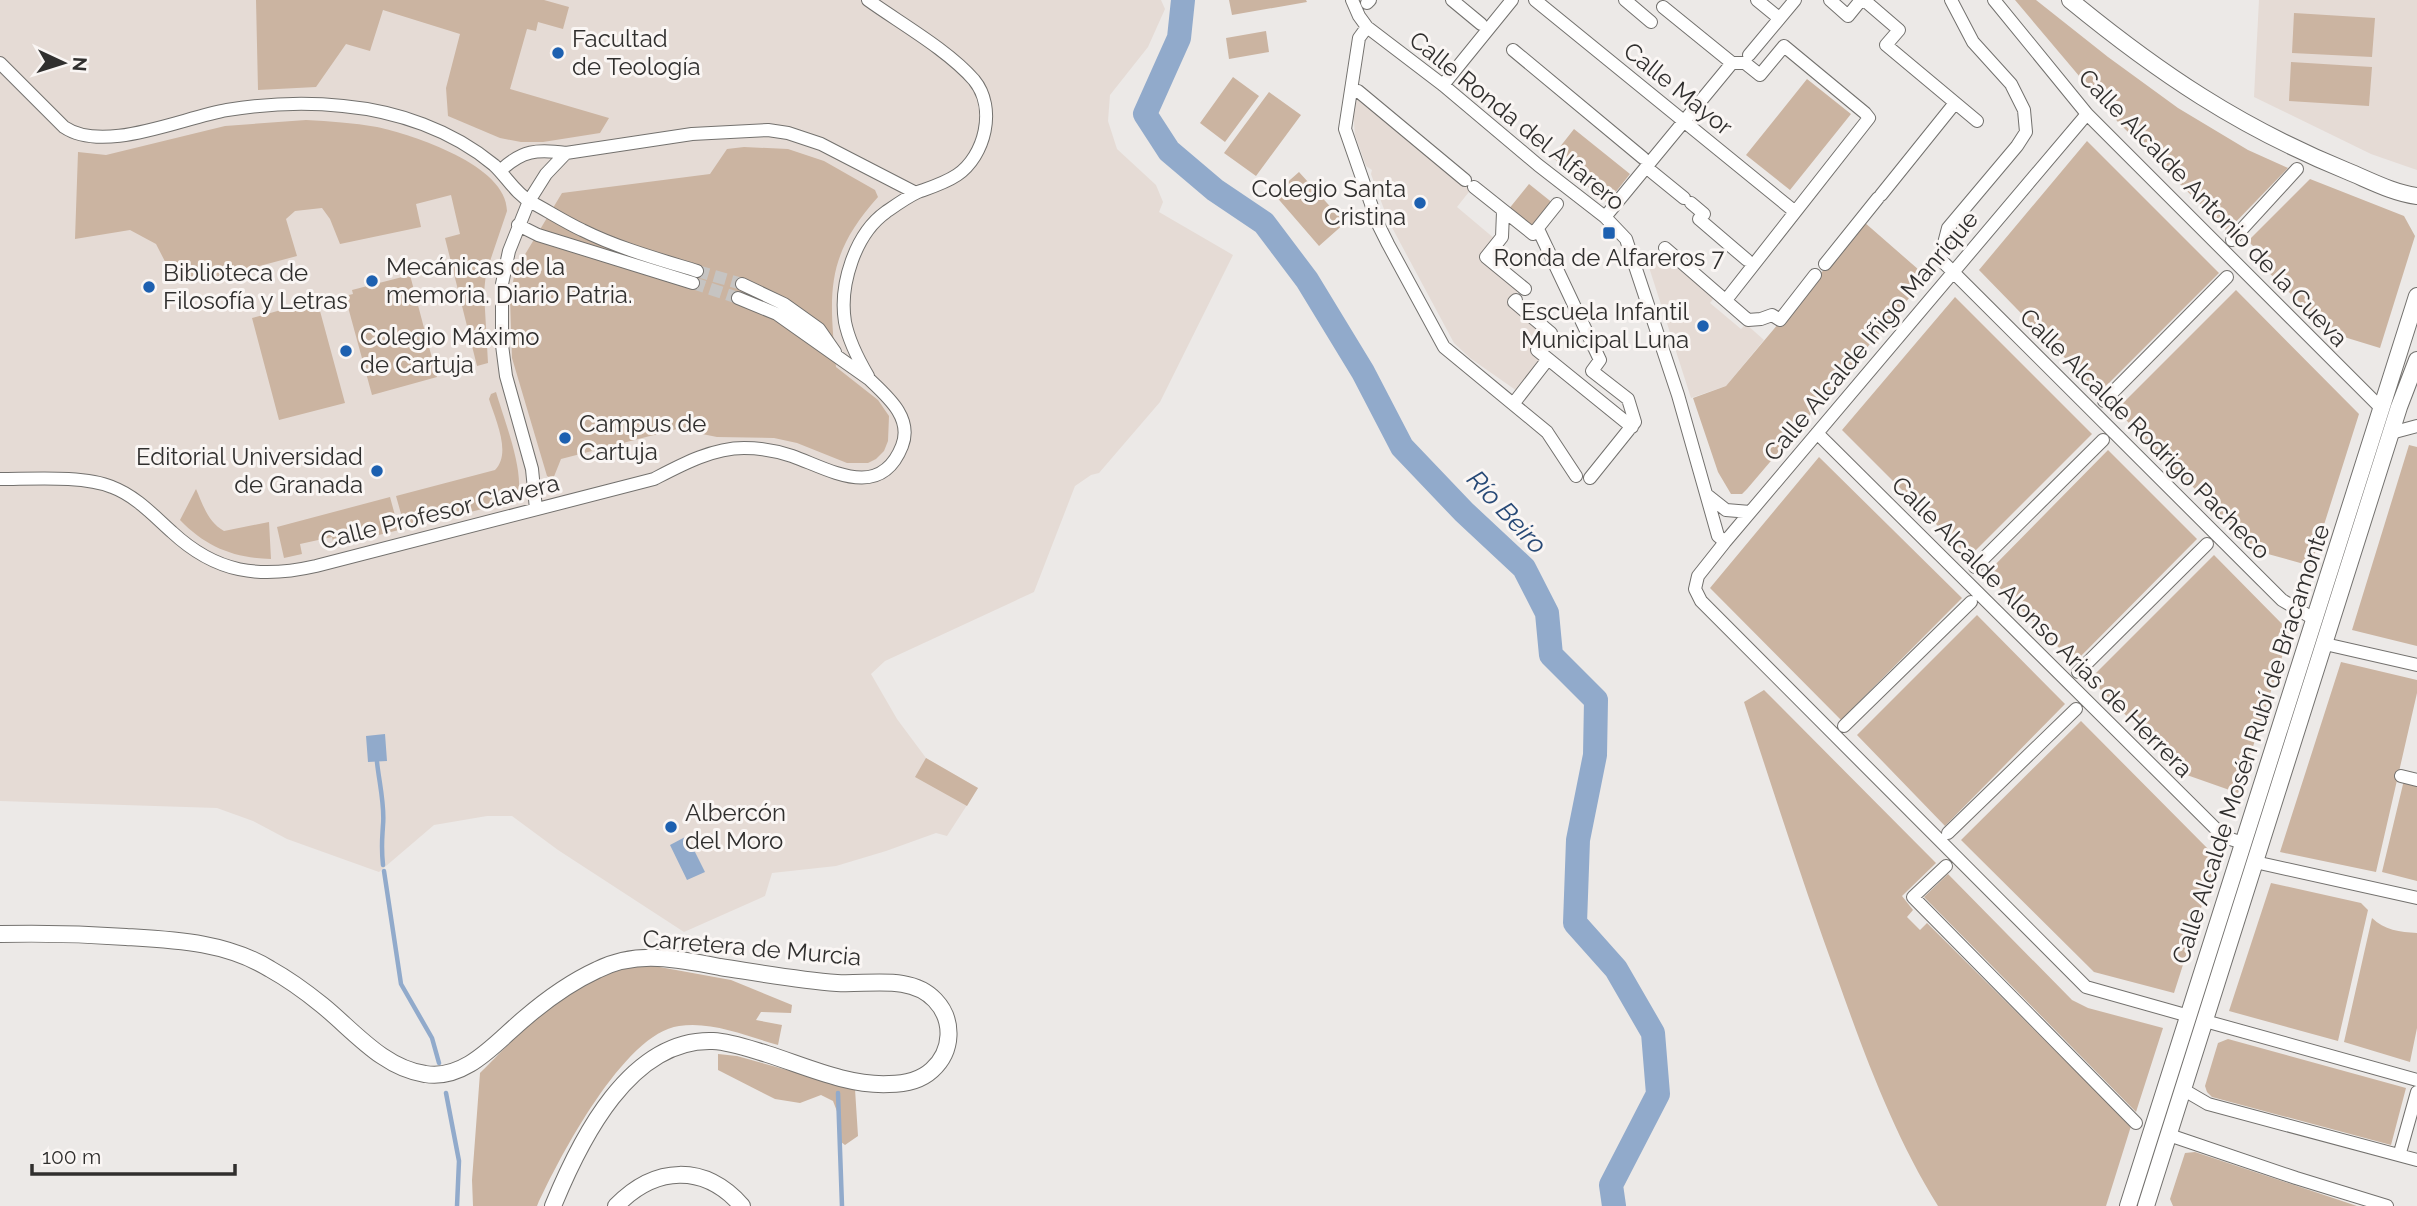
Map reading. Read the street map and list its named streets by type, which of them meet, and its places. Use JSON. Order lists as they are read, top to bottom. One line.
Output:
{"streets":{"main road":["Calle Alcalde Mosén Rubí de Bracamonte","Carretera de Murcia"],"street":["Calle Mayor","Calle Ronda del Alfarero","Calle Alcalde Antonio de la Cueva","Calle Alcalde Iñigo Manrique","Calle Alcalde Rodrigo Pacheco","Calle Profesor Clavera","Calle Alcalde Alonso Arias de Herrera"]},"crossings":[["Calle Ronda del Alfarero","Calle Alcalde Iñigo Manrique"],["Calle Alcalde Antonio de la Cueva","Calle Alcalde Iñigo Manrique"],["Calle Alcalde Antonio de la Cueva","Calle Alcalde Mosén Rubí de Bracamonte"],["Calle Alcalde Iñigo Manrique","Calle Alcalde Rodrigo Pacheco"],["Calle Alcalde Iñigo Manrique","Calle Alcalde Alonso Arias de Herrera"],["Calle Alcalde Iñigo Manrique","Calle Alcalde Mosén Rubí de Bracamonte"],["Calle Alcalde Rodrigo Pacheco","Calle Alcalde Mosén Rubí de Bracamonte"],["Calle Alcalde Alonso Arias de Herrera","Calle Alcalde Mosén Rubí de Bracamonte"]],"water":["Río Beiro"],"places":{"other":["Facultad de Teología","Colegio Santa Cristina","Mecánicas de la memoria. Diario Patria.","Biblioteca de Filosofía y Letras","Escuela Infantil Municipal Luna","Colegio Máximo de Cartuja","Campus de Cartuja","Editorial Universidad de Granada","Albercón del Moro"],"transit":["Ronda de Alfareros 7"]},"scale_bar":"100 m","north":"right"}
